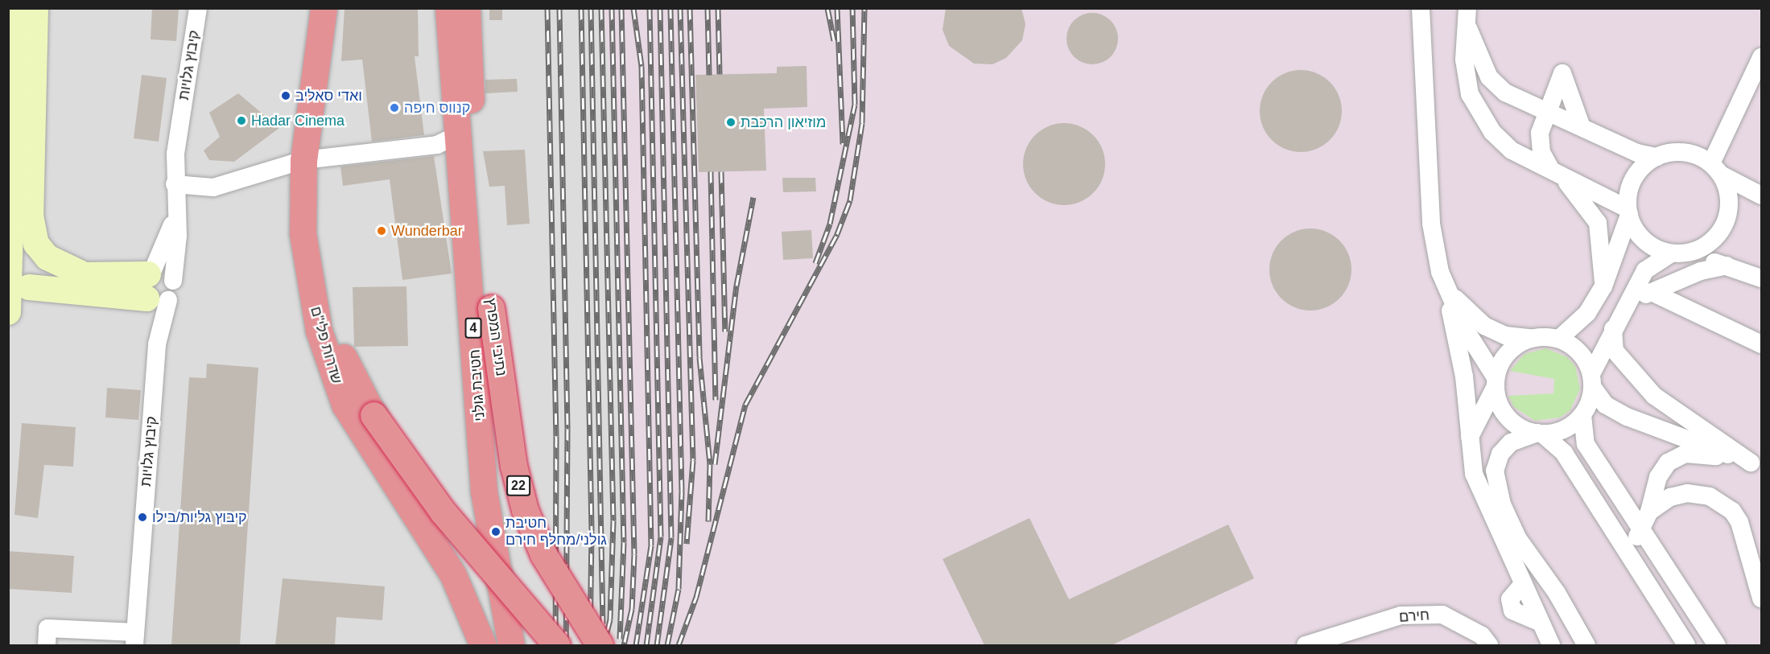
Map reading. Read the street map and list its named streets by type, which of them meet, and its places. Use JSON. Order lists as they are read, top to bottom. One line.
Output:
{"streets":{"highway":["4","נתיבי המפרץ","שדרות פלי\"ם","חטיבת גולני","22"],"street":["קיבוץ גלויות","חירם"]},"places":["ואדי סאליב","קנווס חיפה","Hadar Cinema","מוזיאון הרכבת","Wunderbar","קיבוץ גליות/בילו","חטיבת גולני/מחלף חירם"]}
